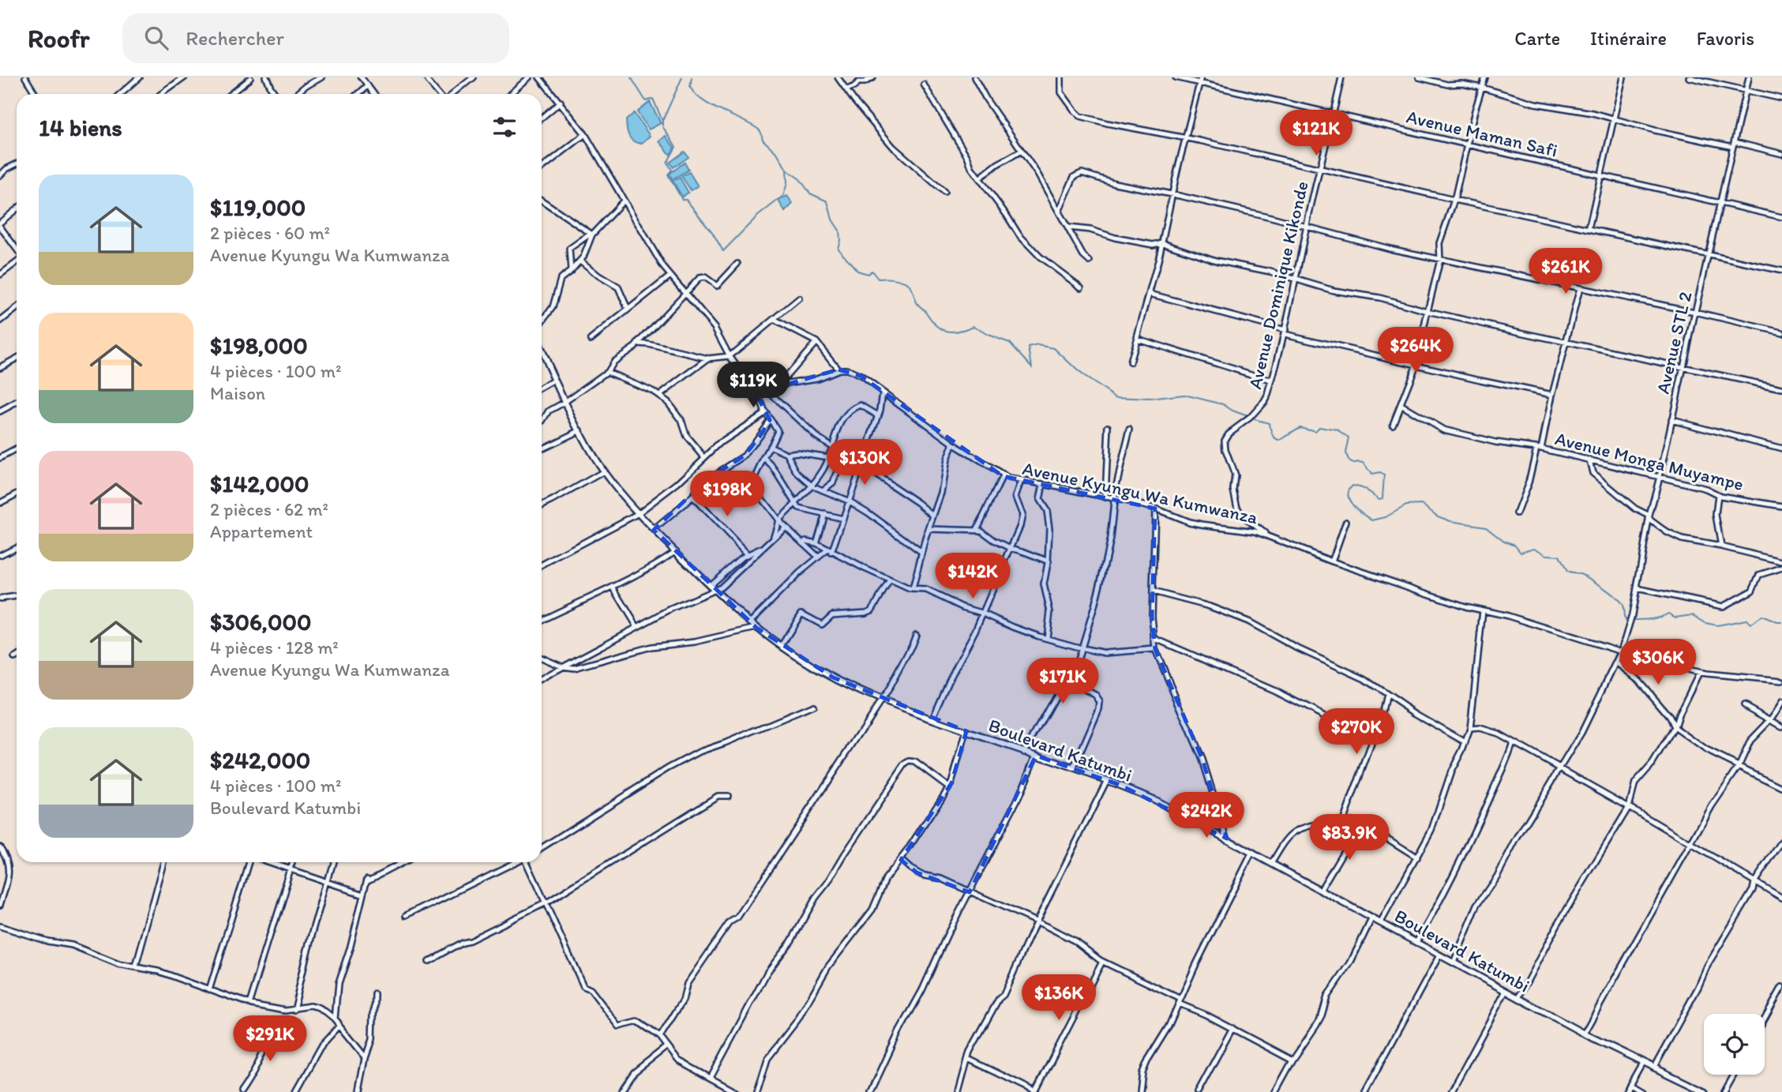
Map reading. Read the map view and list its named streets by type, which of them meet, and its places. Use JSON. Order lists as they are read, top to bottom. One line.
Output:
{"streets":{"street":["Avenue Maman Safi","Avenue Dominique Kikonde","Avenue STL 2","Avenue Monga Muyampe","Avenue Kyungu Wa Kumwanza","Boulevard Katumbi"]},"crossings":[["Avenue Maman Safi","Avenue Dominique Kikonde"],["Avenue Maman Safi","Avenue STL 2"],["Avenue Dominique Kikonde","Avenue Kyungu Wa Kumwanza"],["Avenue STL 2","Avenue Monga Muyampe"],["Avenue STL 2","Avenue Kyungu Wa Kumwanza"]],"page":{"header":"Roofr","search":"Rechercher","nav":["Carte","Itinéraire","Favoris"],"heading":"14 biens","price":["$121K","$261K","$264K","$119K","$130K","$198K","$142K","$306K","$171K","$270K","$242K","$83.9K","$136K","$291K"],"list":[{"name":"$119,000","note":"2 pièces · 60 m² · Avenue Kyungu Wa Kumwanza"},{"name":"$198,000","note":"4 pièces · 100 m² · Maison"},{"name":"$142,000","note":"2 pièces · 62 m² · Appartement"},{"name":"$306,000","note":"4 pièces · 128 m² · Avenue Kyungu Wa Kumwanza"},{"name":"$242,000","note":"4 pièces · 100 m² · Boulevard Katumbi"}]}}
